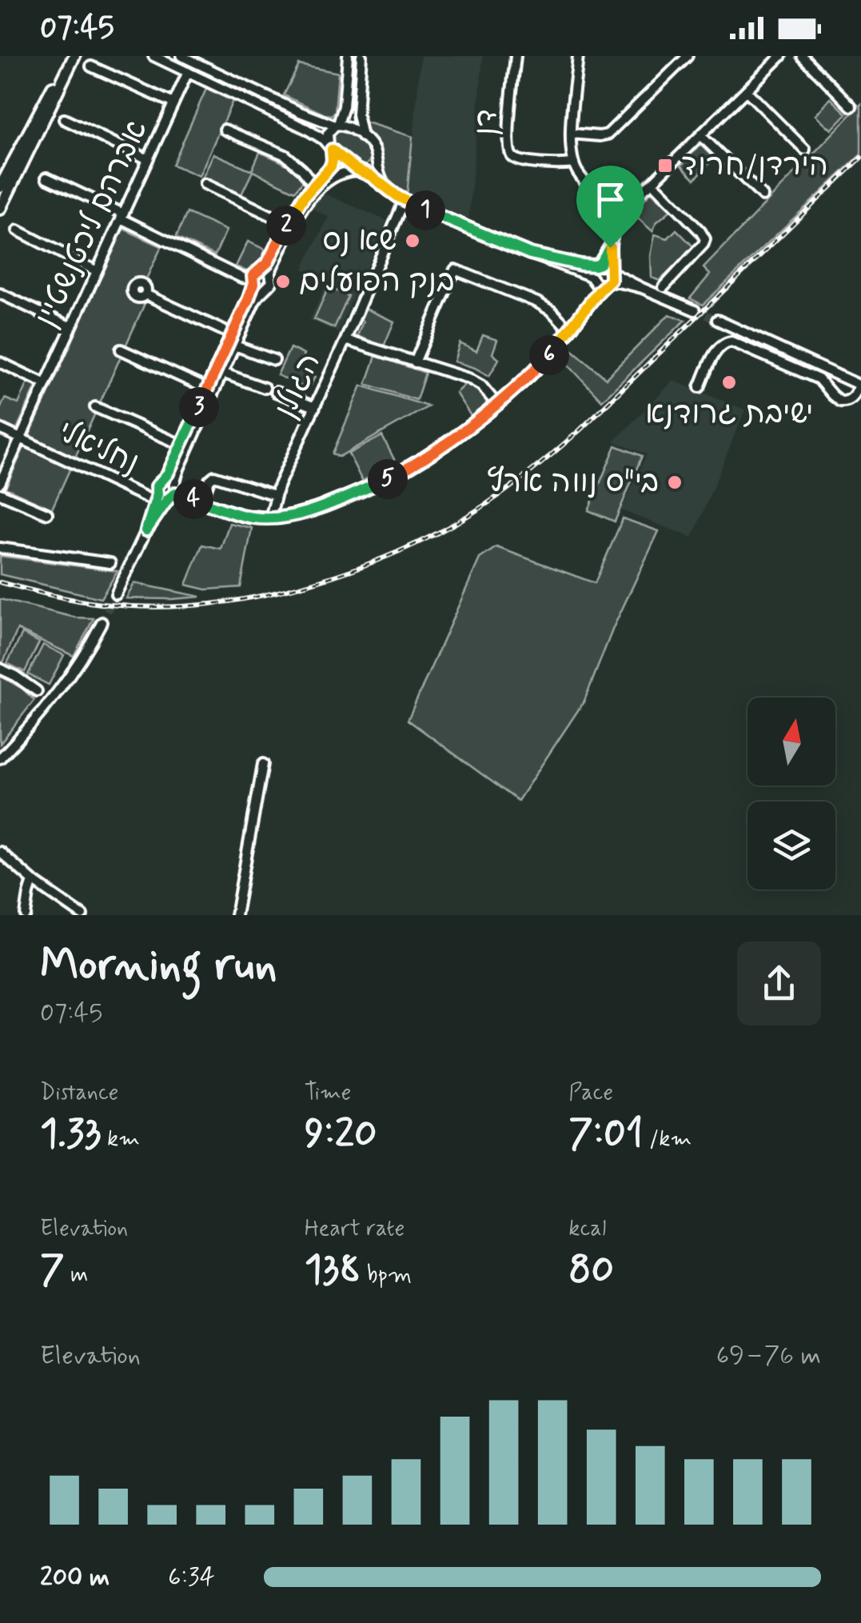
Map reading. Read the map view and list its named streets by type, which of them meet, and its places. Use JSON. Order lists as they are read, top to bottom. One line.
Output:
{"streets":{"street":["דן","אברהם ליכטנשטיין","הגולן","נחליאלי"]},"crossings":[["אברהם ליכטנשטיין","נחליאלי"]],"places":{"transit":["הירדן/חרוד"],"other":["שא נס","בנק הפועלים","ישיבת גרודנא","בי\"ס נווה ארץ"]},"north":"top","page":{"status":"07:45","pins":["1","2","6","3","5","4"],"heading":["Morning run","07:45"],"stats":[["Distance","1.33 km"],["Time","9:20"],["Pace","7:01 /km"],["Elevation","7 m"],["Heart rate","138 bpm"],["kcal","80"]],"chart":["Elevation","69–76 m"],"list":[{"name":"200 m","note":"6:34"}]}}
